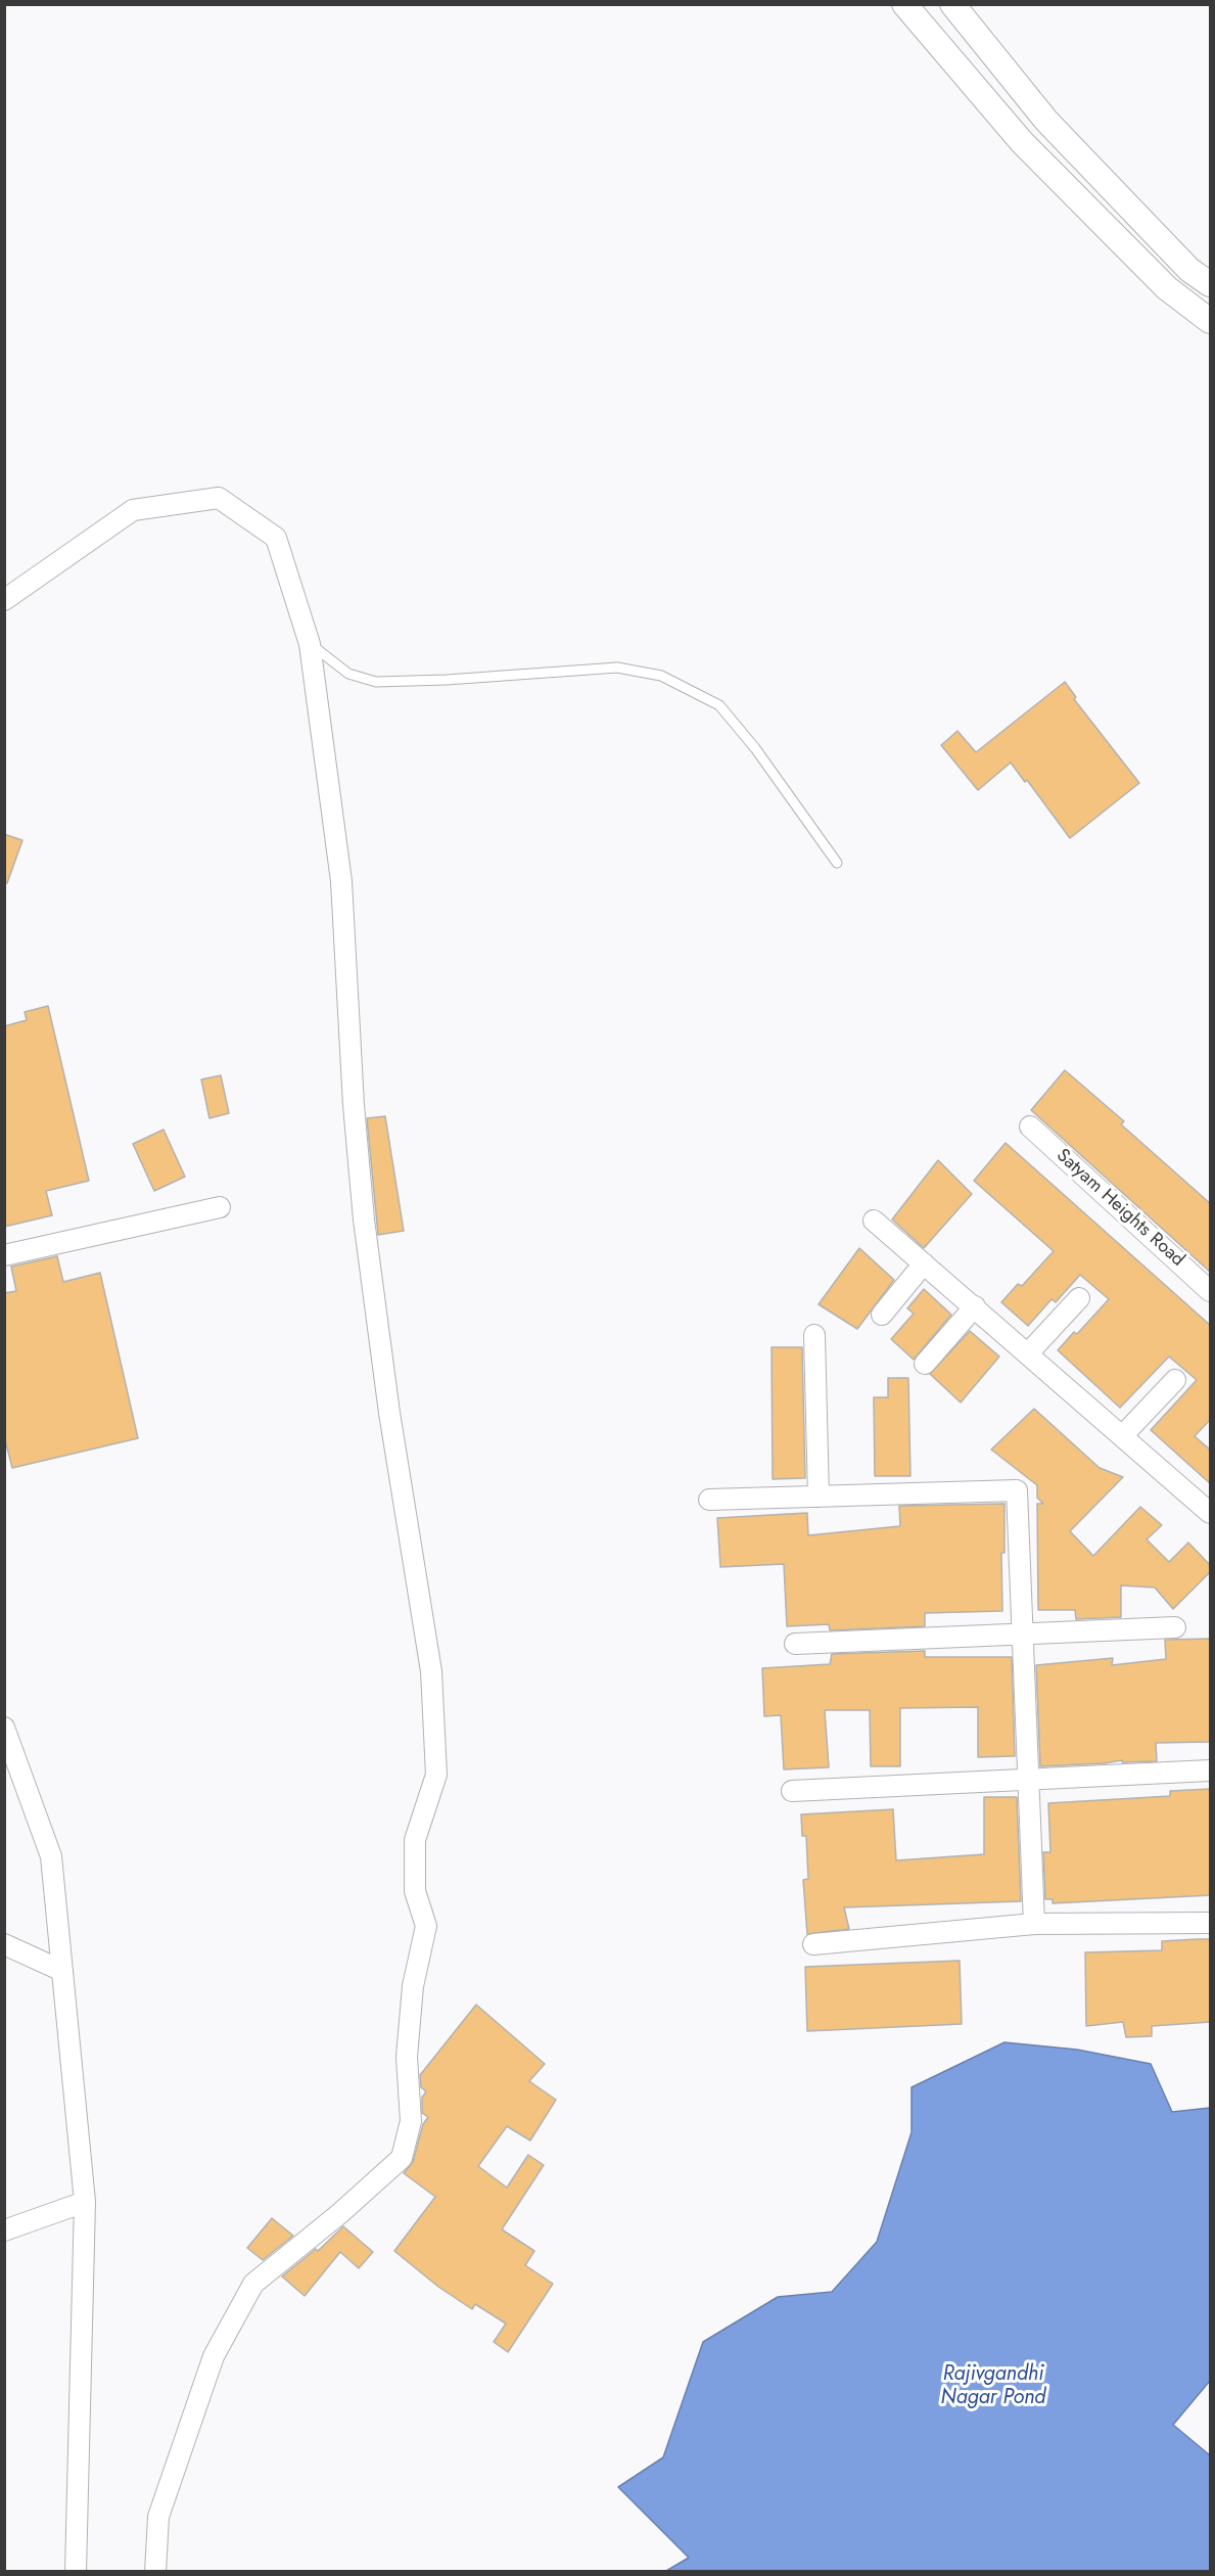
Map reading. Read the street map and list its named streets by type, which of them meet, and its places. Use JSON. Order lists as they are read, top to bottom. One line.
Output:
{"streets":{"street":["Satyam Heights Road"]},"water":["Rajivgandhi Nagar Pond"]}
